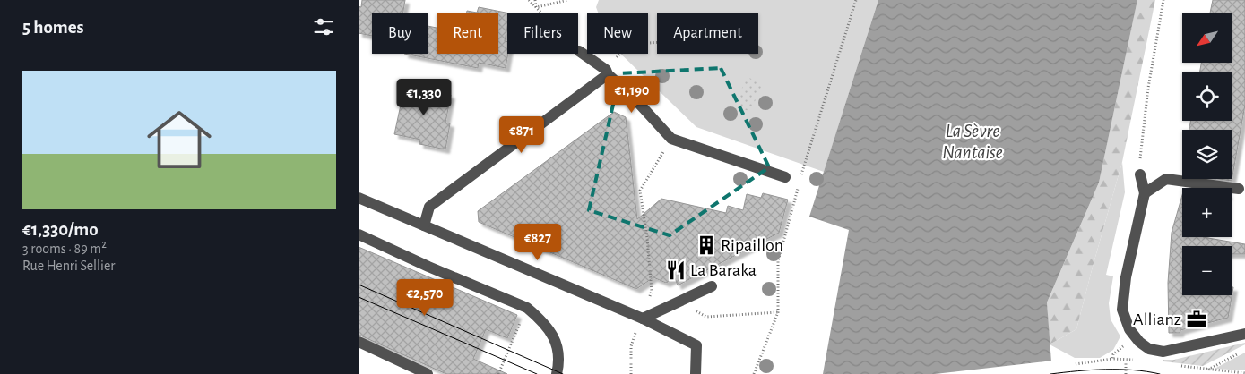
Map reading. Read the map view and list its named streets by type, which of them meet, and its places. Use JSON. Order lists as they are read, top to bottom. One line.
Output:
{"water":["La Sèvre Nantaise"],"places":{"building":["Ripaillon"],"restaurant":["La Baraka"],"office":["Allianz"]},"north":"bottom left","page":{"heading":"5 homes","map_buttons":["+","−"],"chip":["Buy","Rent","Filters","New","Apartment"],"list":[{"name":"€1,330/mo","note":"3 rooms · 89 m² · Rue Henri Sellier"}],"price":["€1,190","€1,330","€871","€827","€2,570"]}}
